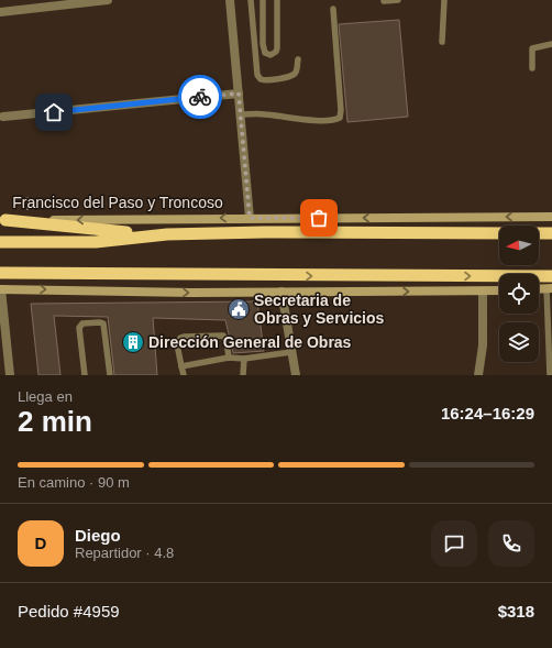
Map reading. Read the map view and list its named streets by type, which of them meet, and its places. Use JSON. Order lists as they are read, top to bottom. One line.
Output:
{"streets":{"highway":["Francisco del Paso y Troncoso"]},"places":{"public building":["Secretaria de Obras y Servicios"],"building":["Dirección General de Obras"]},"north":"left","page":{"heading":["2 min","Llega en","16:24–16:29"],"panel":["Diego","Repartidor · 4.8","Pedido #4959","$318"],"bar":"En camino · 90 m","round":"D"}}
